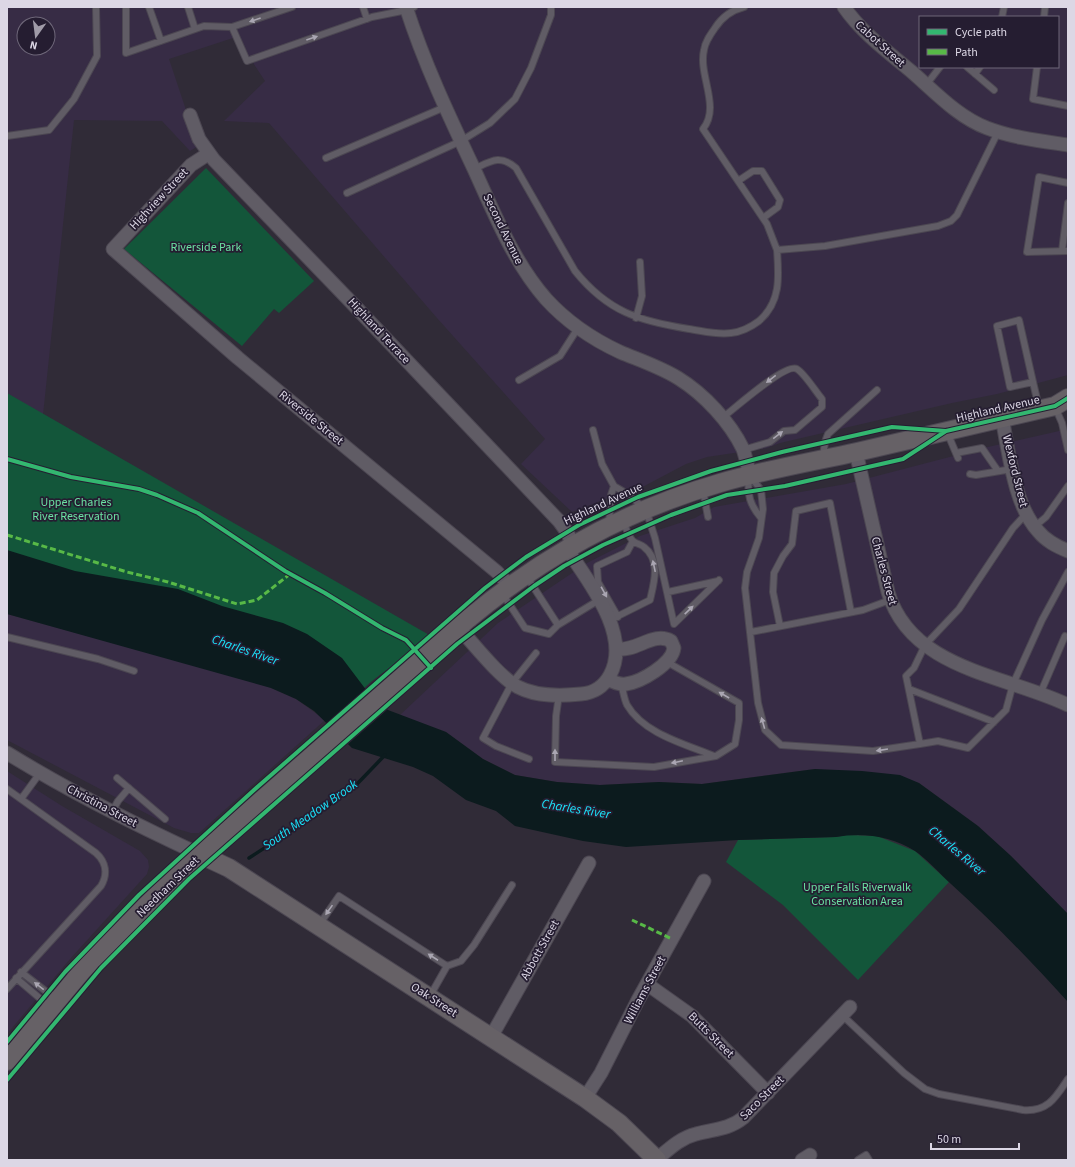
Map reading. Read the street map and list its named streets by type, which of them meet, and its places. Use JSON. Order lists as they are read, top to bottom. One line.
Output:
{"streets":{"main road":["Highland Avenue","Needham Street","Oak Street"],"street":["Cabot Street","Highview Street","Second Avenue","Highland Terrace","Riverside Street","Wexford Street","Charles Street","Christina Street","Abbott Street","Williams Street","Butts Street","Saco Street"]},"crossings":[["Highview Street","Highland Terrace"],["Highview Street","Riverside Street"],["Second Avenue","Highland Avenue"],["Highland Terrace","Highland Avenue"],["Highland Avenue","Riverside Street"],["Highland Avenue","Wexford Street"],["Highland Avenue","Charles Street"],["Highland Avenue","Needham Street"],["Christina Street","Needham Street"],["Christina Street","Oak Street"],["Needham Street","Oak Street"],["Abbott Street","Oak Street"],["Williams Street","Oak Street"],["Williams Street","Butts Street"],["Oak Street","Saco Street"],["Butts Street","Saco Street"]],"water":["Charles River","South Meadow Brook"],"parks":["Riverside Park","Upper Charles River Reservation","Upper Falls Riverwalk Conservation Area"],"legend":["Cycle path","Path"],"scale_bar":"50 m","north":"bottom"}
